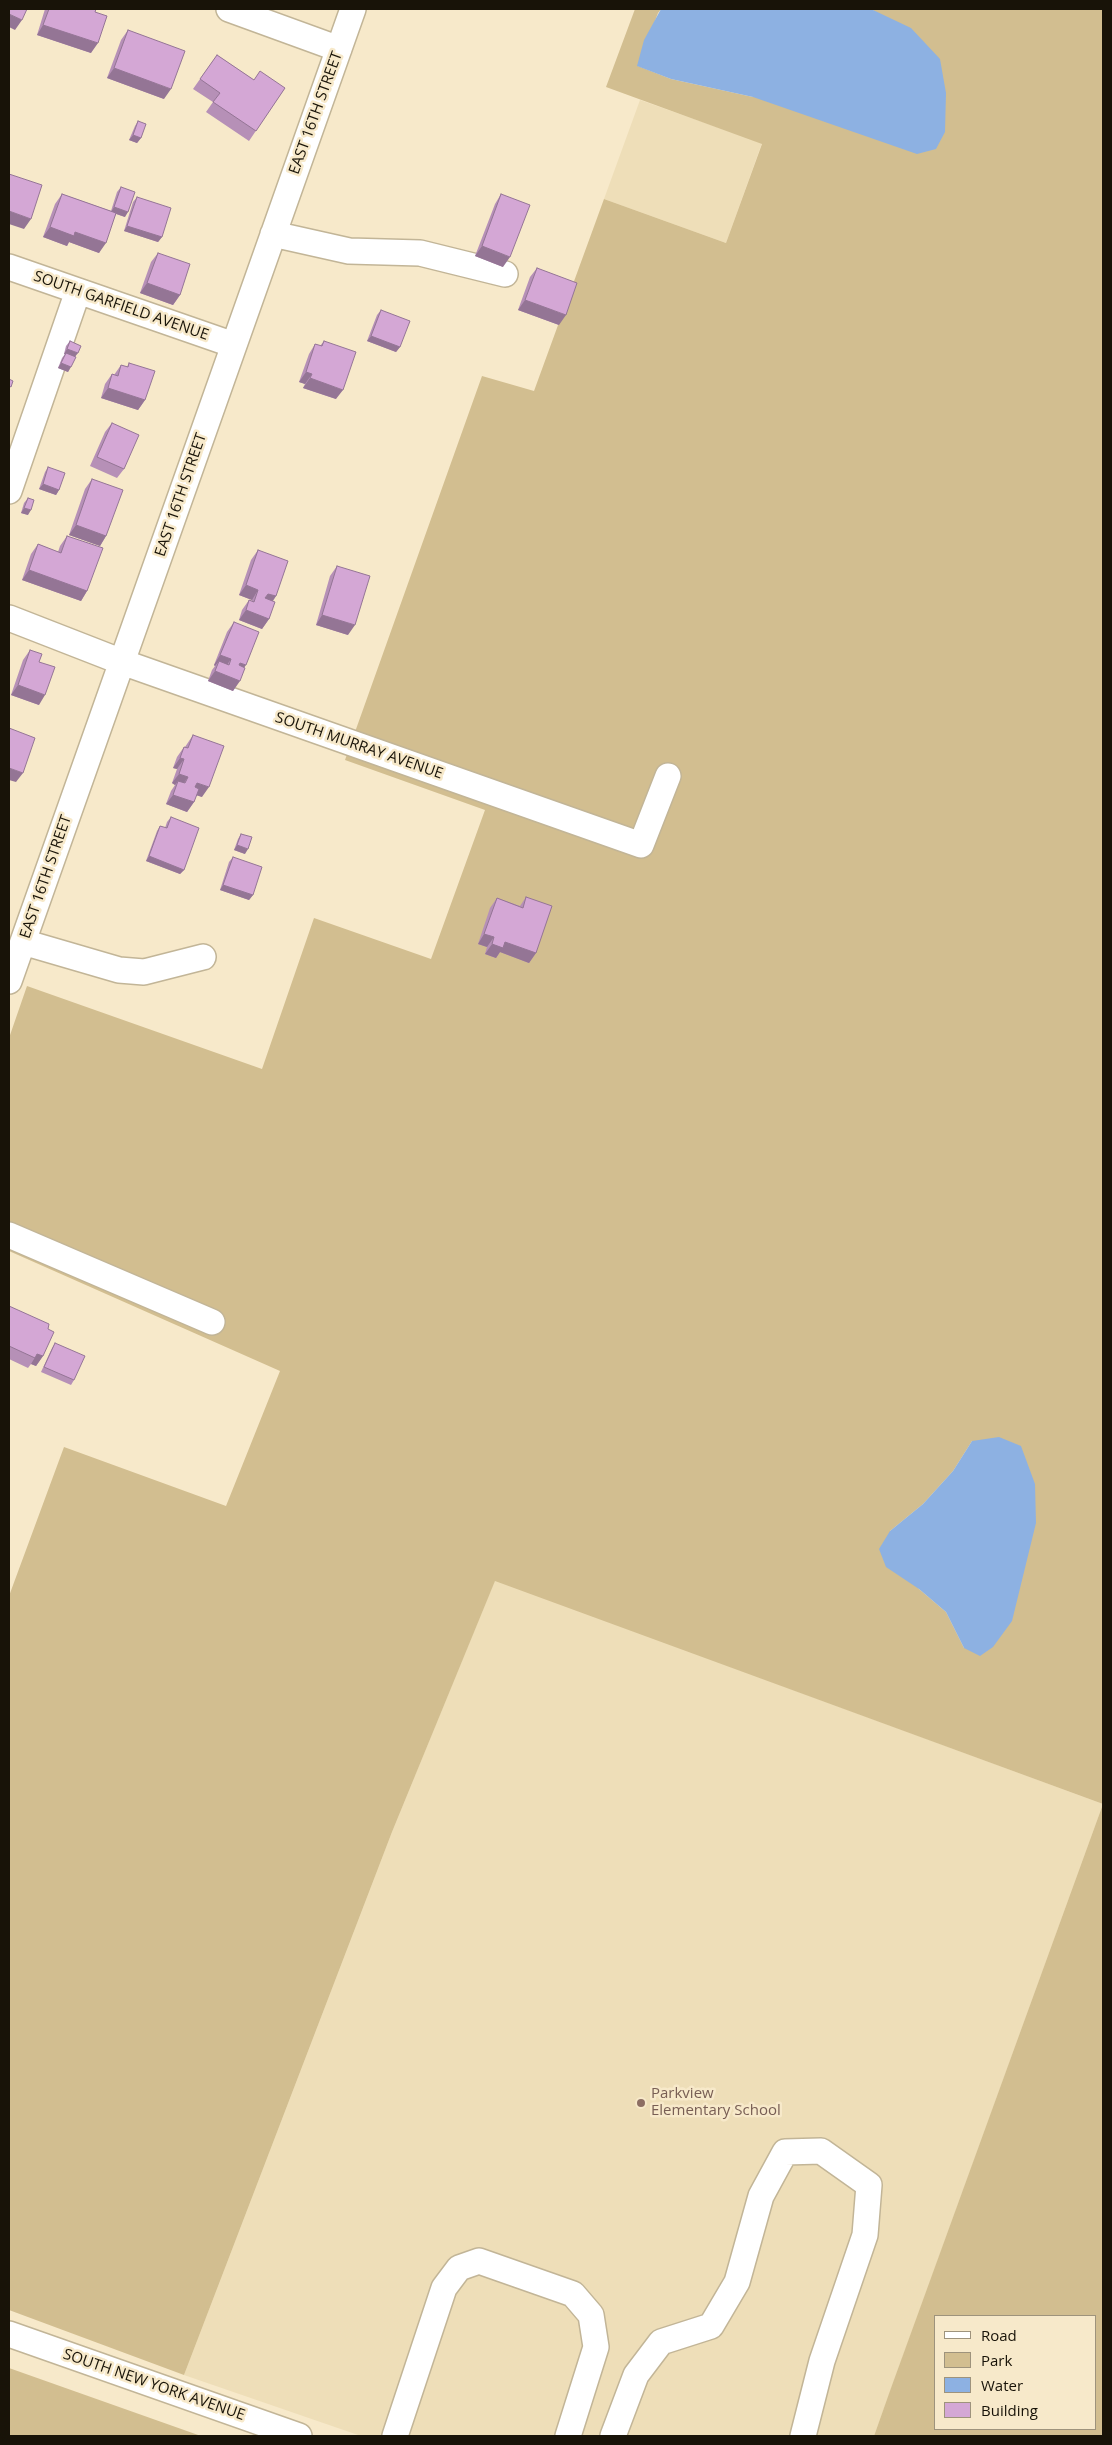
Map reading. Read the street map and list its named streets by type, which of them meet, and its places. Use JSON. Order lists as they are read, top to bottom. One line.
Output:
{"streets":{"street":["EAST 16TH STREET","SOUTH GARFIELD AVENUE","SOUTH MURRAY AVENUE","SOUTH NEW YORK AVENUE"]},"crossings":[["EAST 16TH STREET","SOUTH GARFIELD AVENUE"],["EAST 16TH STREET","SOUTH MURRAY AVENUE"]],"places":["Parkview Elementary School"],"legend":["Road","Park","Water","Building"]}
